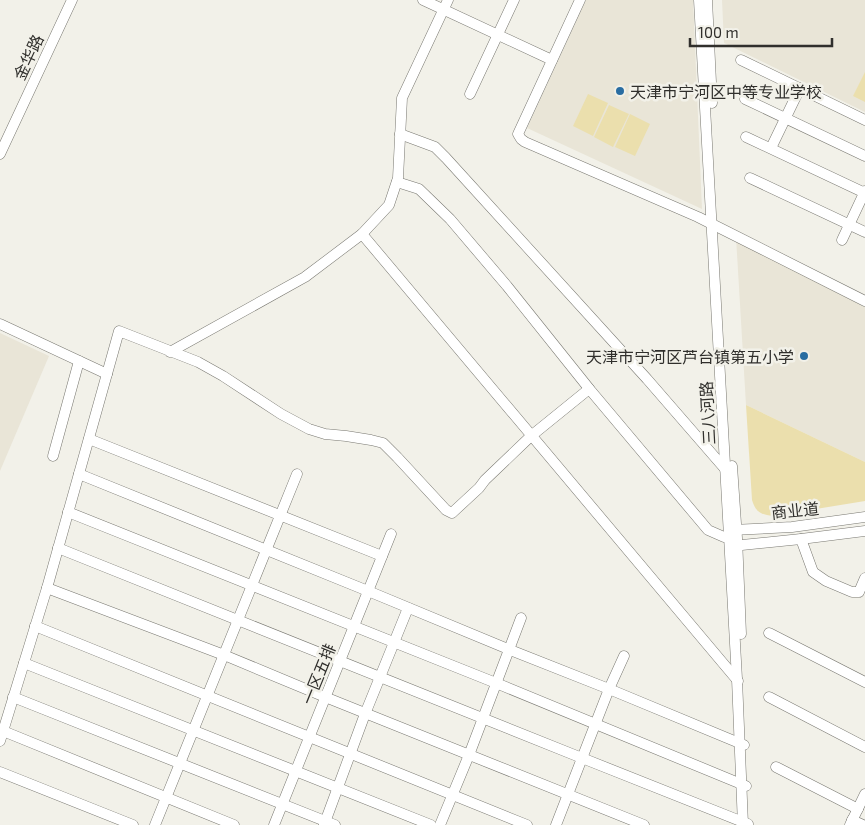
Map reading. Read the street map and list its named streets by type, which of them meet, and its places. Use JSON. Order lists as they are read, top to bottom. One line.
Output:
{"streets":{"street":["金华路","三八河路","商业道","一区五排"]},"crossings":[["三八河路","商业道"]],"places":["天津市宁河区中等专业学校","天津市宁河区芦台镇第五小学"],"scale_bar":"100 m"}
